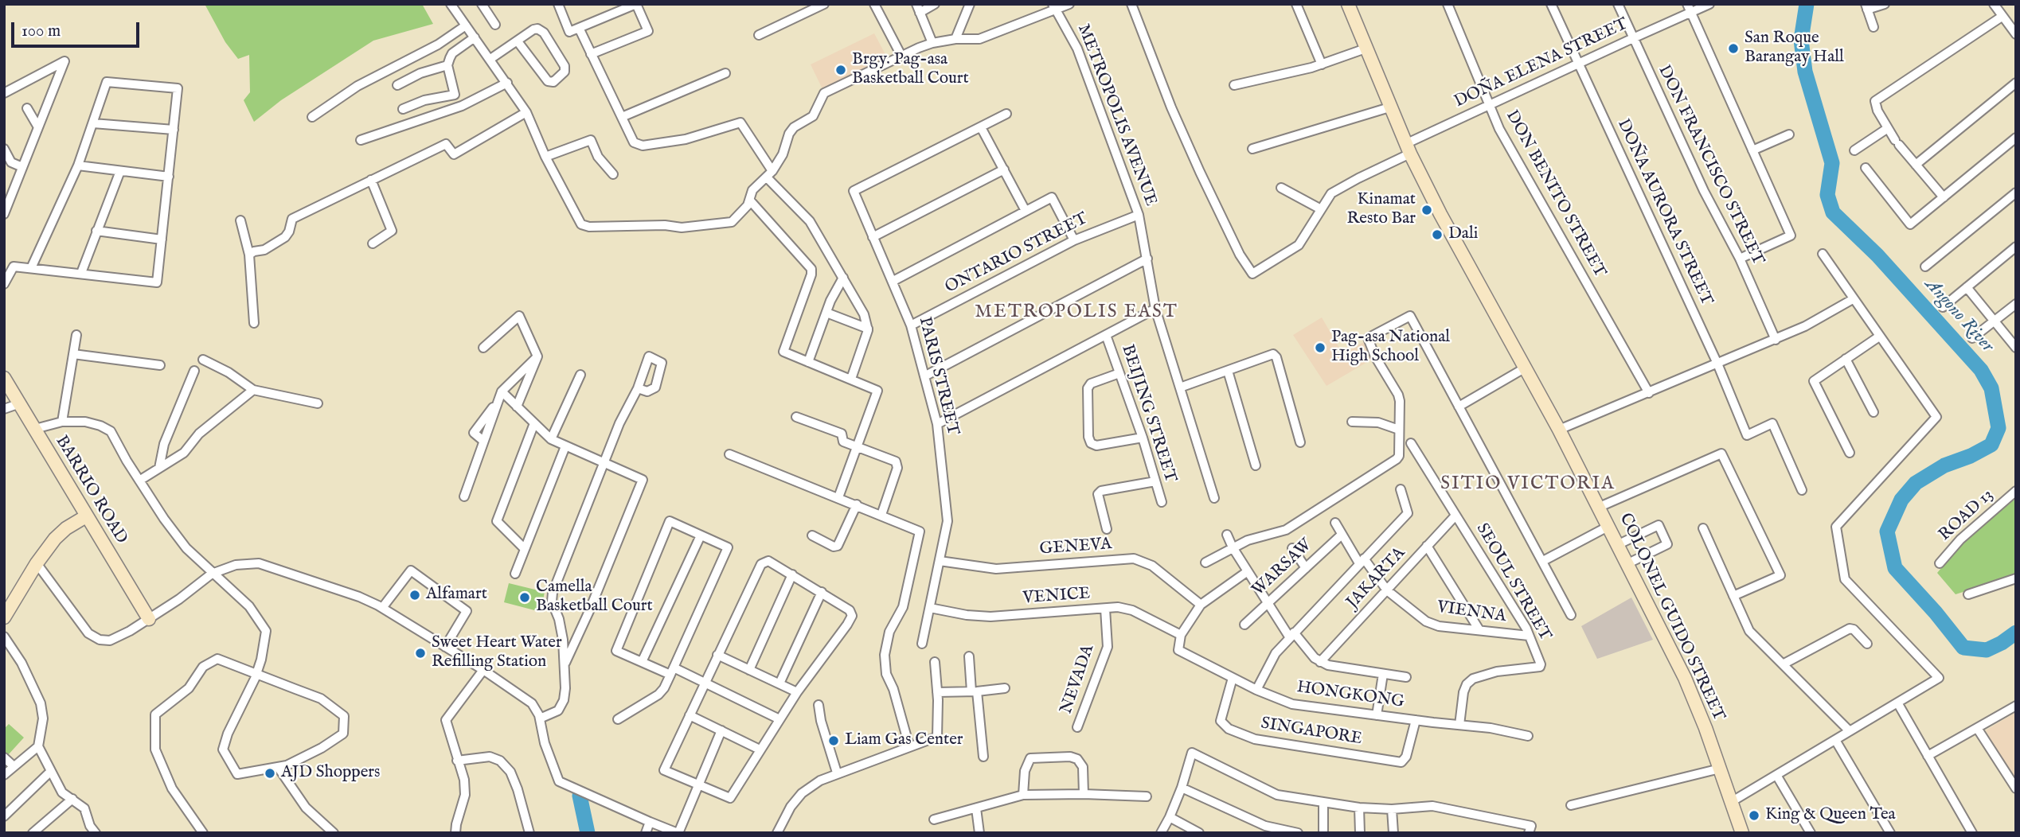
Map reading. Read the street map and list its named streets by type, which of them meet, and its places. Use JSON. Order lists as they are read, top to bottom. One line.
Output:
{"streets":{"street":["DOÑA ELENA STREET","METROPOLIS AVENUE","DON FRANCISCO STREET","DON BENITO STREET","DOÑA AURORA STREET","ONTARIO STREET","PARIS STREET","BEIJING STREET","BARRIO ROAD","ROAD 13","GENEVA","WARSAW","JAKARTA","SEOUL STREET","VENICE","VIENNA","COLONEL GUIDO STREET","NEVADA","HONGKONG","SINGAPORE"]},"crossings":[["DOÑA ELENA STREET","DON FRANCISCO STREET"],["DOÑA ELENA STREET","DON BENITO STREET"],["DOÑA ELENA STREET","DOÑA AURORA STREET"],["DOÑA ELENA STREET","COLONEL GUIDO STREET"],["METROPOLIS AVENUE","ONTARIO STREET"],["ONTARIO STREET","PARIS STREET"],["PARIS STREET","GENEVA"],["PARIS STREET","VENICE"],["WARSAW","VIENNA"],["JAKARTA","SEOUL STREET"],["JAKARTA","VIENNA"],["SEOUL STREET","VIENNA"],["SEOUL STREET","HONGKONG"],["VENICE","NEVADA"],["VENICE","HONGKONG"],["HONGKONG","SINGAPORE"]],"districts":["METROPOLIS EAST","SITIO VICTORIA"],"water":["Angono River"],"places":["San Roque Barangay Hall","Brgy. Pag-asa Basketball Court","Kinamat Resto Bar","Dali","Pag-asa National High School","Alfamart","Camella Basketball Court","Sweet Heart Water Refilling Station","Liam Gas Center","AJD Shoppers","King & Queen Tea"],"scale_bar":"100 m"}
